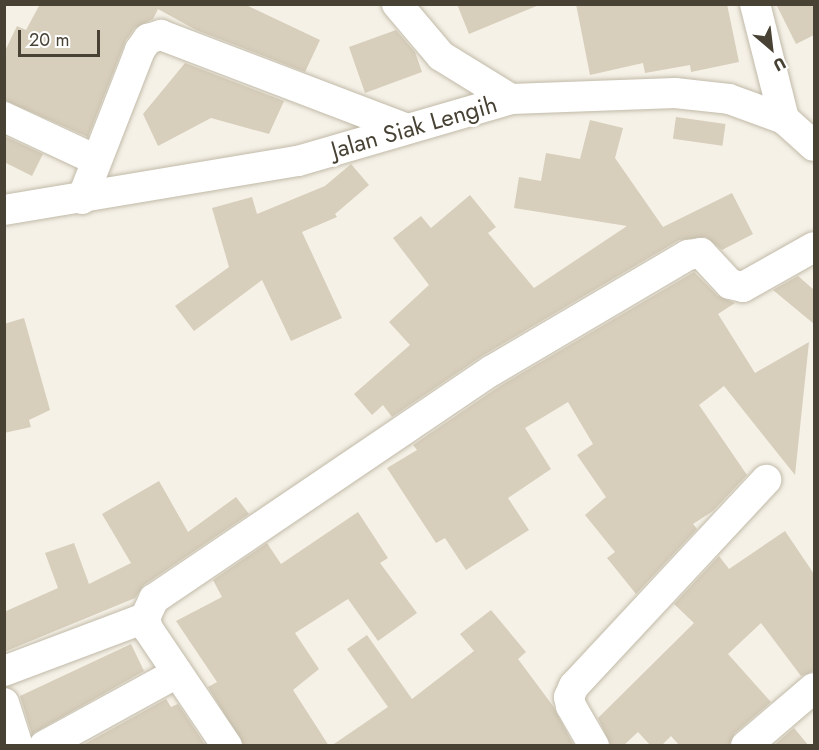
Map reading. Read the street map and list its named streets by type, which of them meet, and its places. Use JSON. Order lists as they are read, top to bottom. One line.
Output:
{"streets":{"street":["Jalan Siak Lengih"]},"scale_bar":"20 m","north":"bottom right"}
